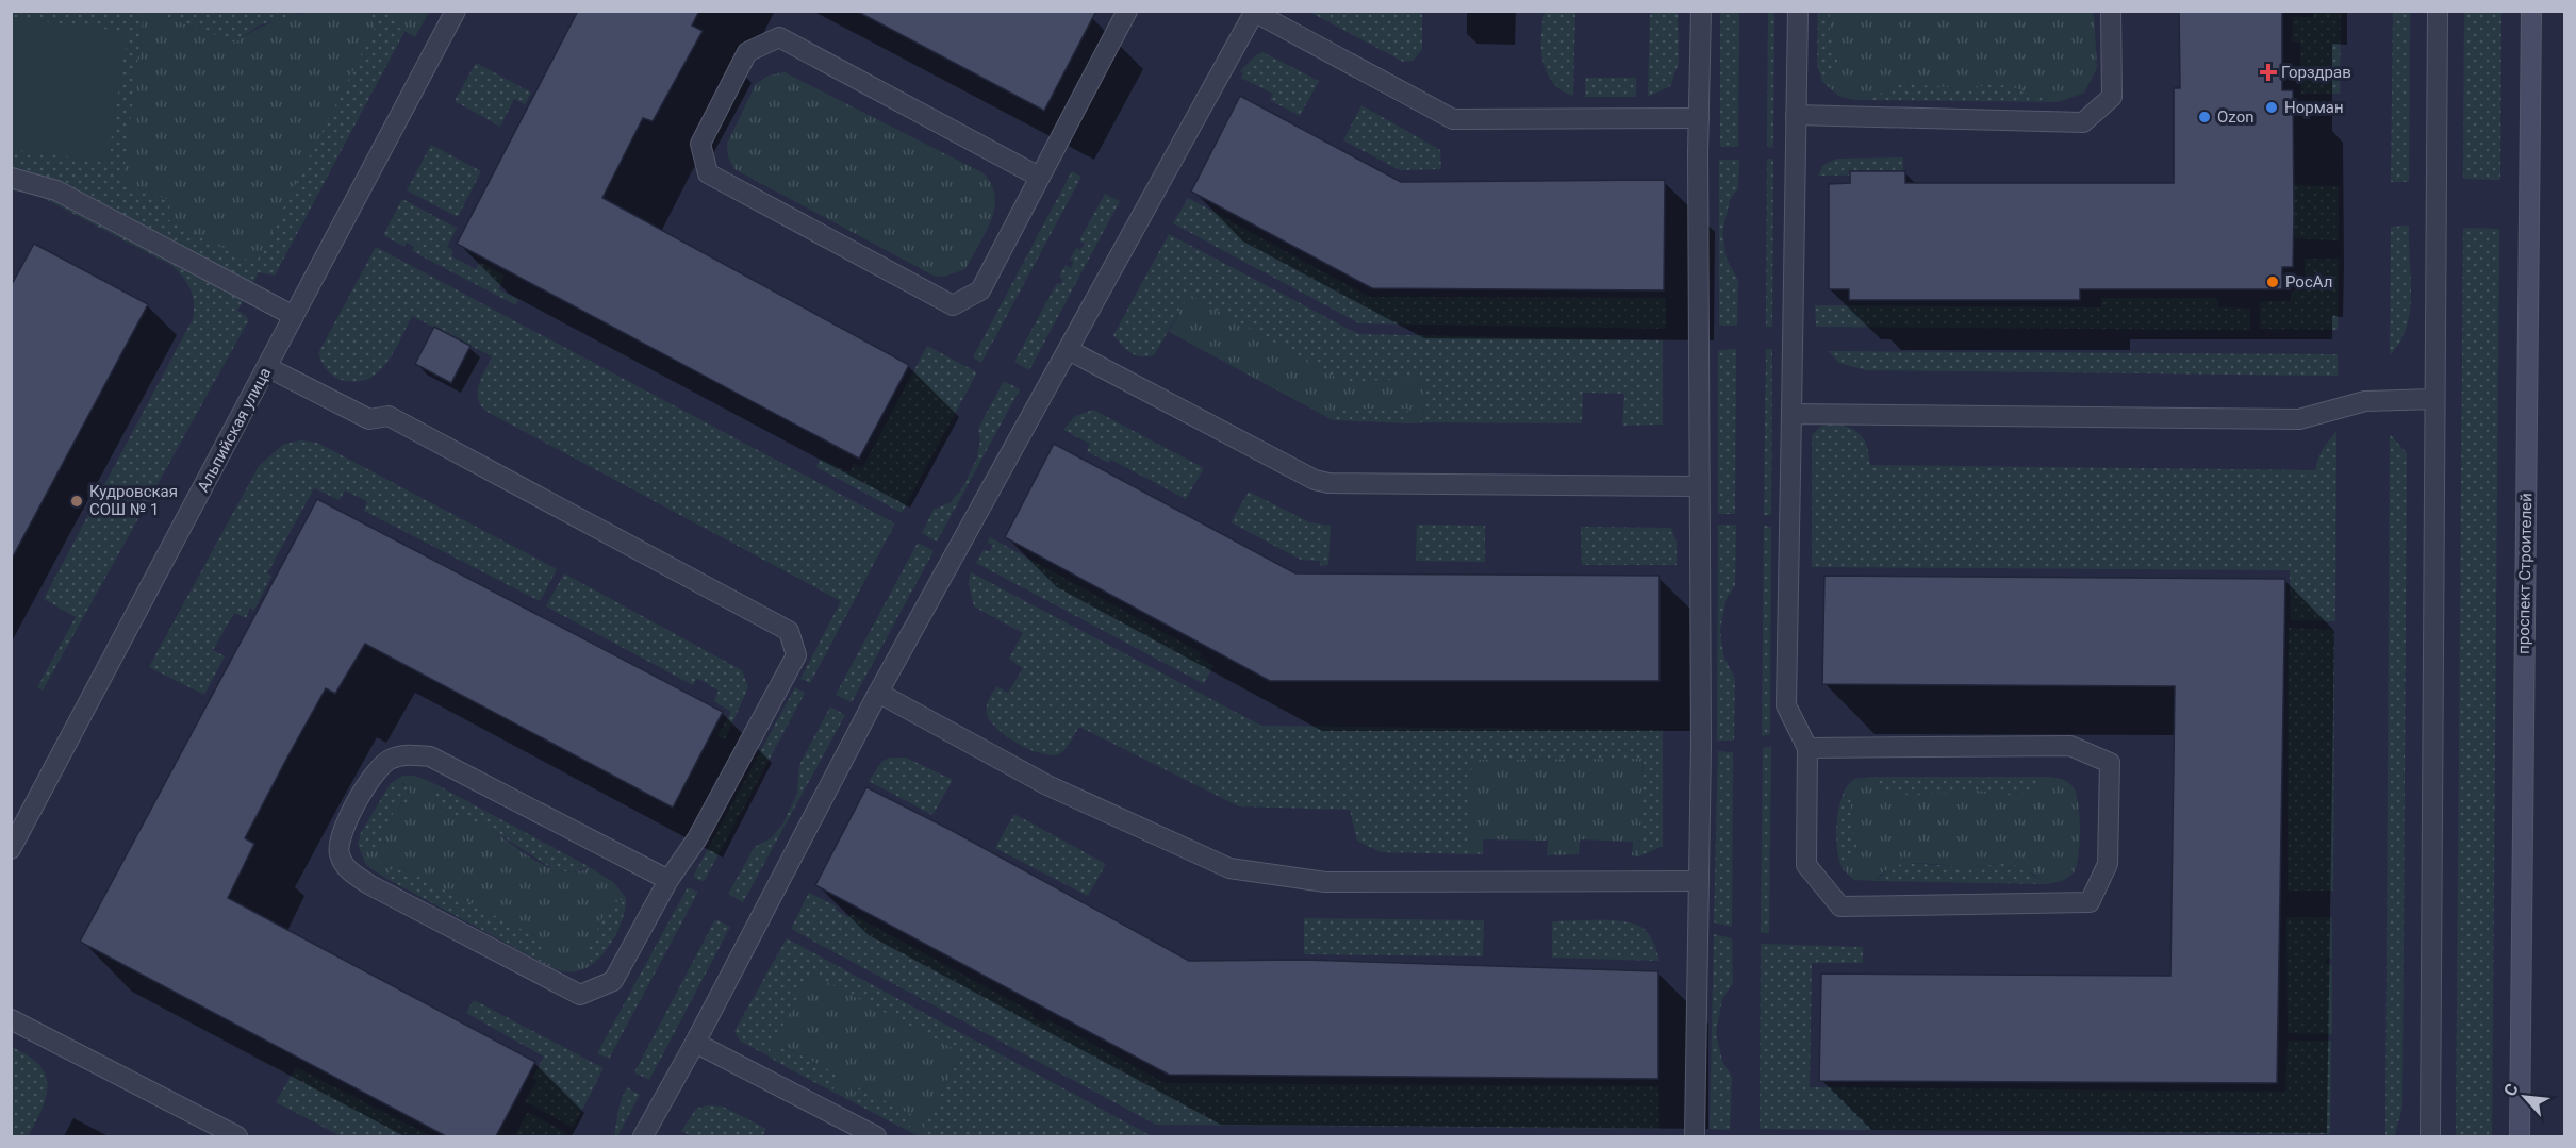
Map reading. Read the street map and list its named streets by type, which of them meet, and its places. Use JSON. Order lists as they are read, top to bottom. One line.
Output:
{"streets":{"street":["Альпийская улица","проспект Строителей"]},"places":{"health":["Горздрав"],"other":["Норман","Ozon","РосАл","Кудровская СОШ № 1"]},"north":"top left"}
